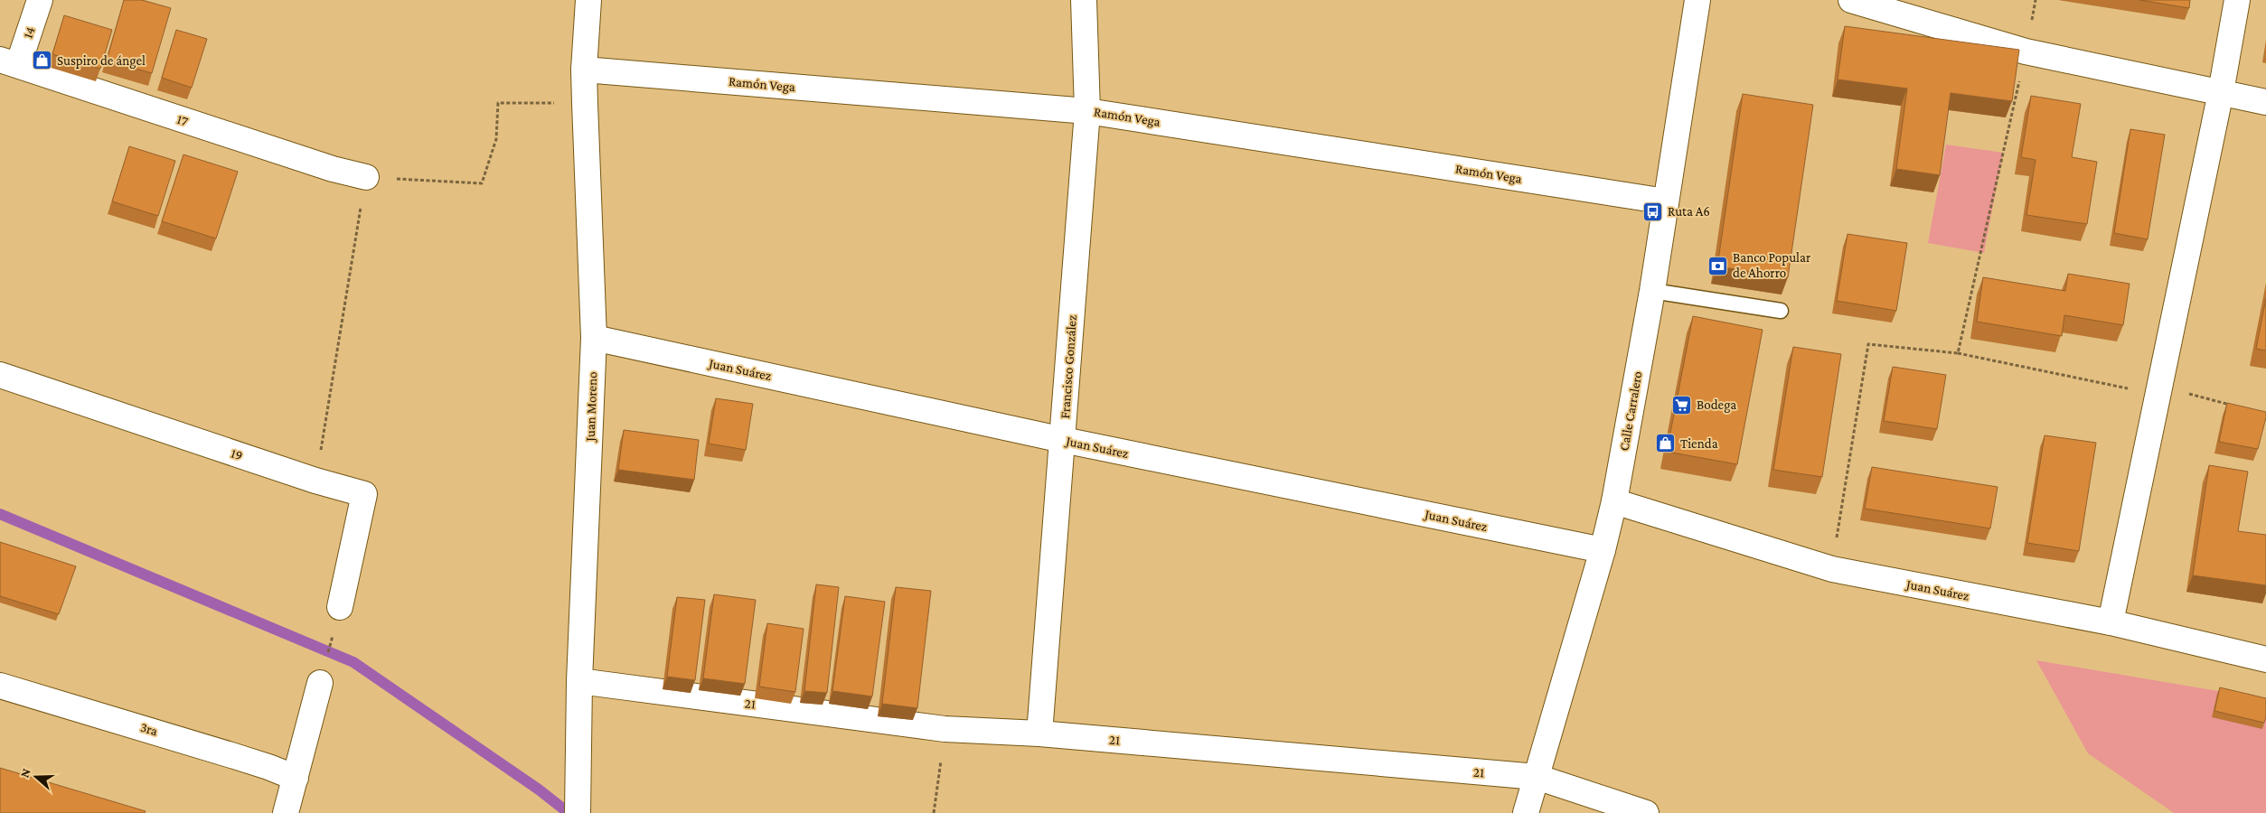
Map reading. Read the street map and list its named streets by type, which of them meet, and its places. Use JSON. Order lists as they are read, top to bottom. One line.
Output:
{"streets":{"street":["14","Ramón Vega","17","Francisco González","Juan Suárez","Juan Moreno","Calle Carralero","19","21","3ra"]},"crossings":[["14","17"],["Ramón Vega","Francisco González"],["Ramón Vega","Juan Moreno"],["Ramón Vega","Calle Carralero"],["Francisco González","Juan Suárez"],["Francisco González","21"],["Juan Suárez","Juan Moreno"],["Juan Suárez","Calle Carralero"],["Juan Moreno","21"],["Calle Carralero","21"]],"places":{"shop":["Suspiro de ángel","Tienda"],"bus stop":["Ruta A6"],"bank":["Banco Popular de Ahorro"],"supermarket":["Bodega"]},"north":"left"}
